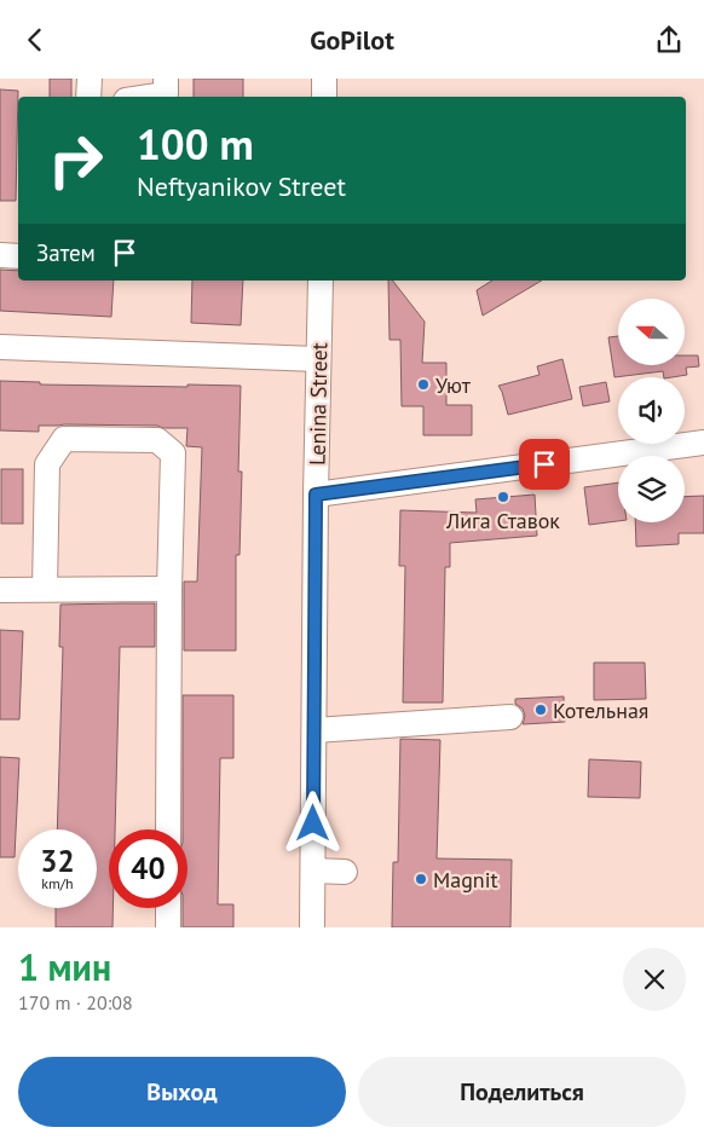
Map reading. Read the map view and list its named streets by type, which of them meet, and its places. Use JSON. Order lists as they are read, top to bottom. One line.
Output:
{"streets":{"street":["Lenina Street"]},"places":["Уют","Лига Ставок","Котельная","Magnit"],"north":"left","page":{"header":"GoPilot","turn":["100 m","Neftyanikov Street"],"then":"Затем","speed":"32 km/h","limit":"40","heading":["1 мин","170 m · 20:08"],"buttons":["Выход","Поделиться"]}}
